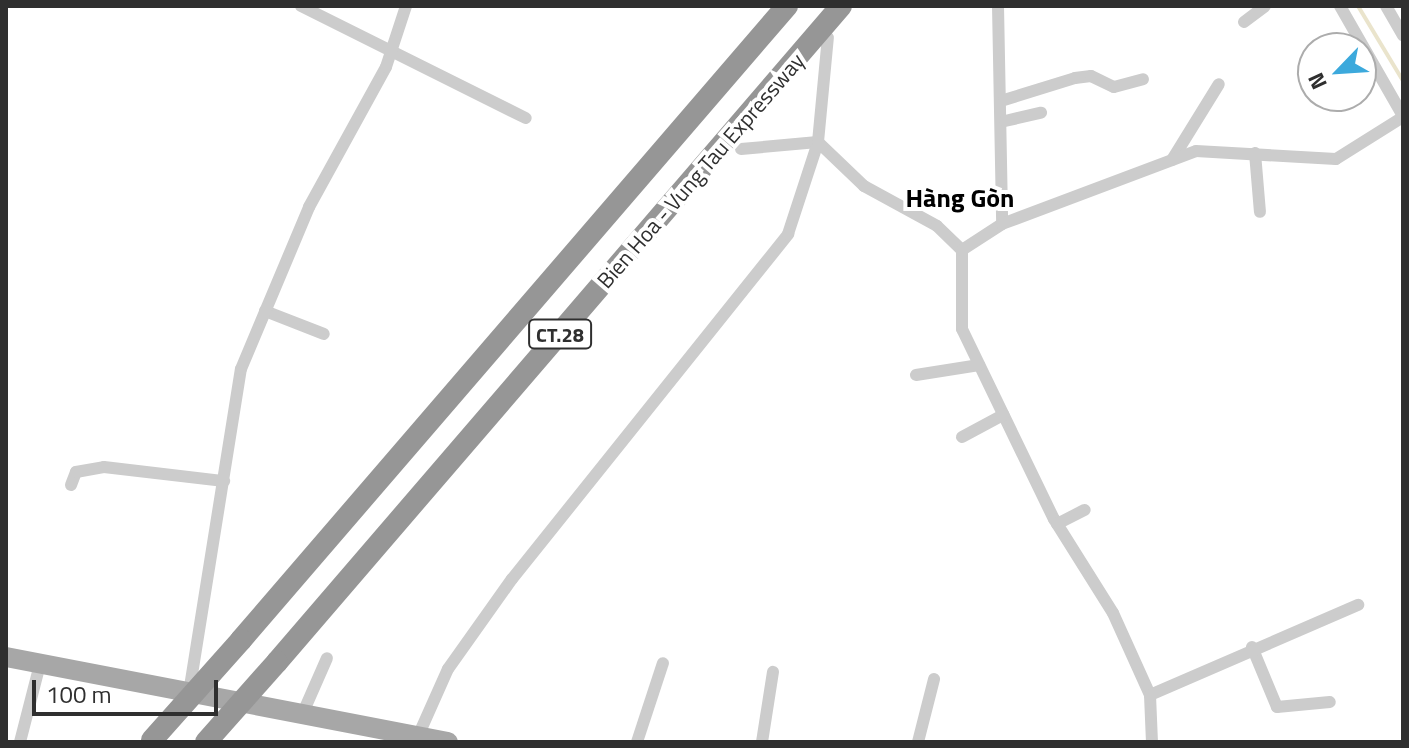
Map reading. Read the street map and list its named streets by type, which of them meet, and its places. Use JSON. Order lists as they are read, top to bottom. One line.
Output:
{"streets":{"highway":["Bien Hoa - Vung Tau Expressway","CT.28"]},"districts":["Hàng Gòn"],"scale_bar":"100 m","north":"bottom left"}
